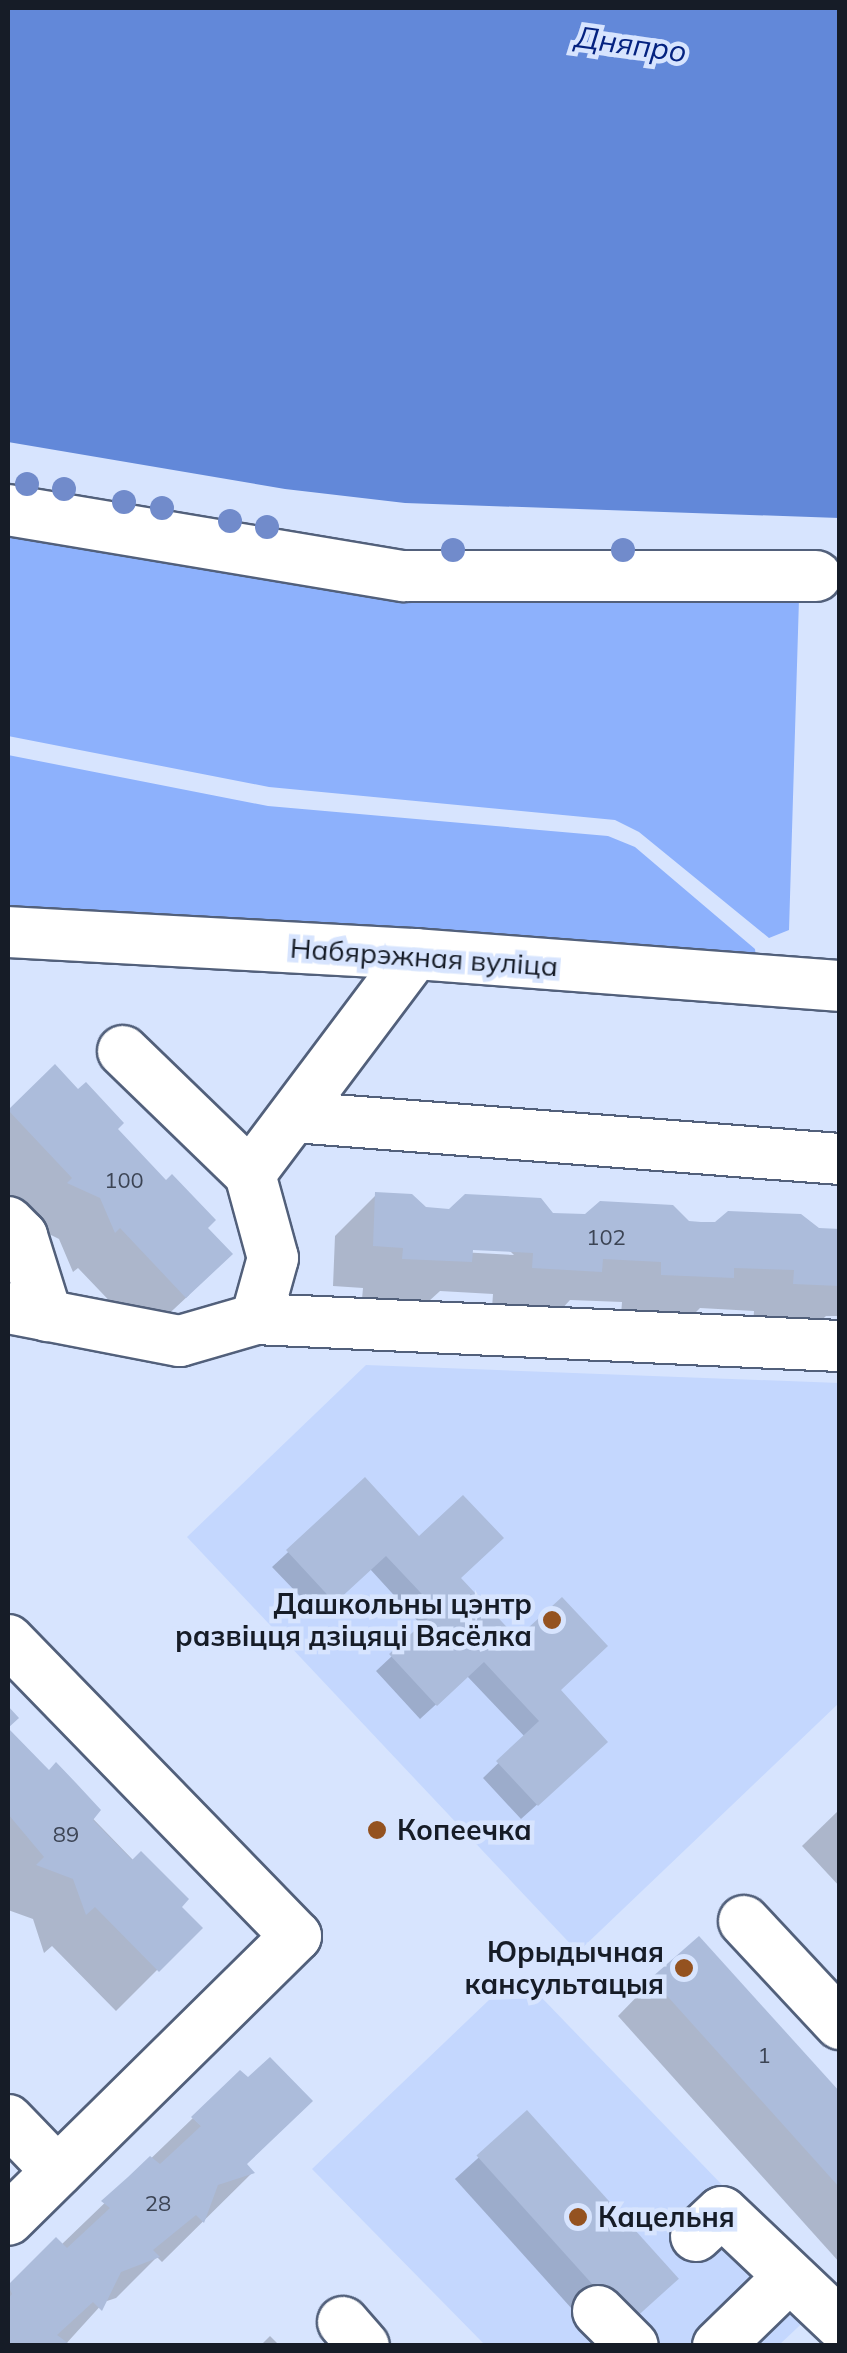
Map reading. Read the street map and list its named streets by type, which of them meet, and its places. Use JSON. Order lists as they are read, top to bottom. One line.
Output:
{"streets":{"street":["Набярэжная вуліца"]},"water":["Дняпро"],"places":["Дашкольны цэнтр развіцця дзіцяці Вясёлка","Копеечка","Юрыдычная кансультацыя","Кацельня"],"house_numbers":["100","102","89","1","28"]}
